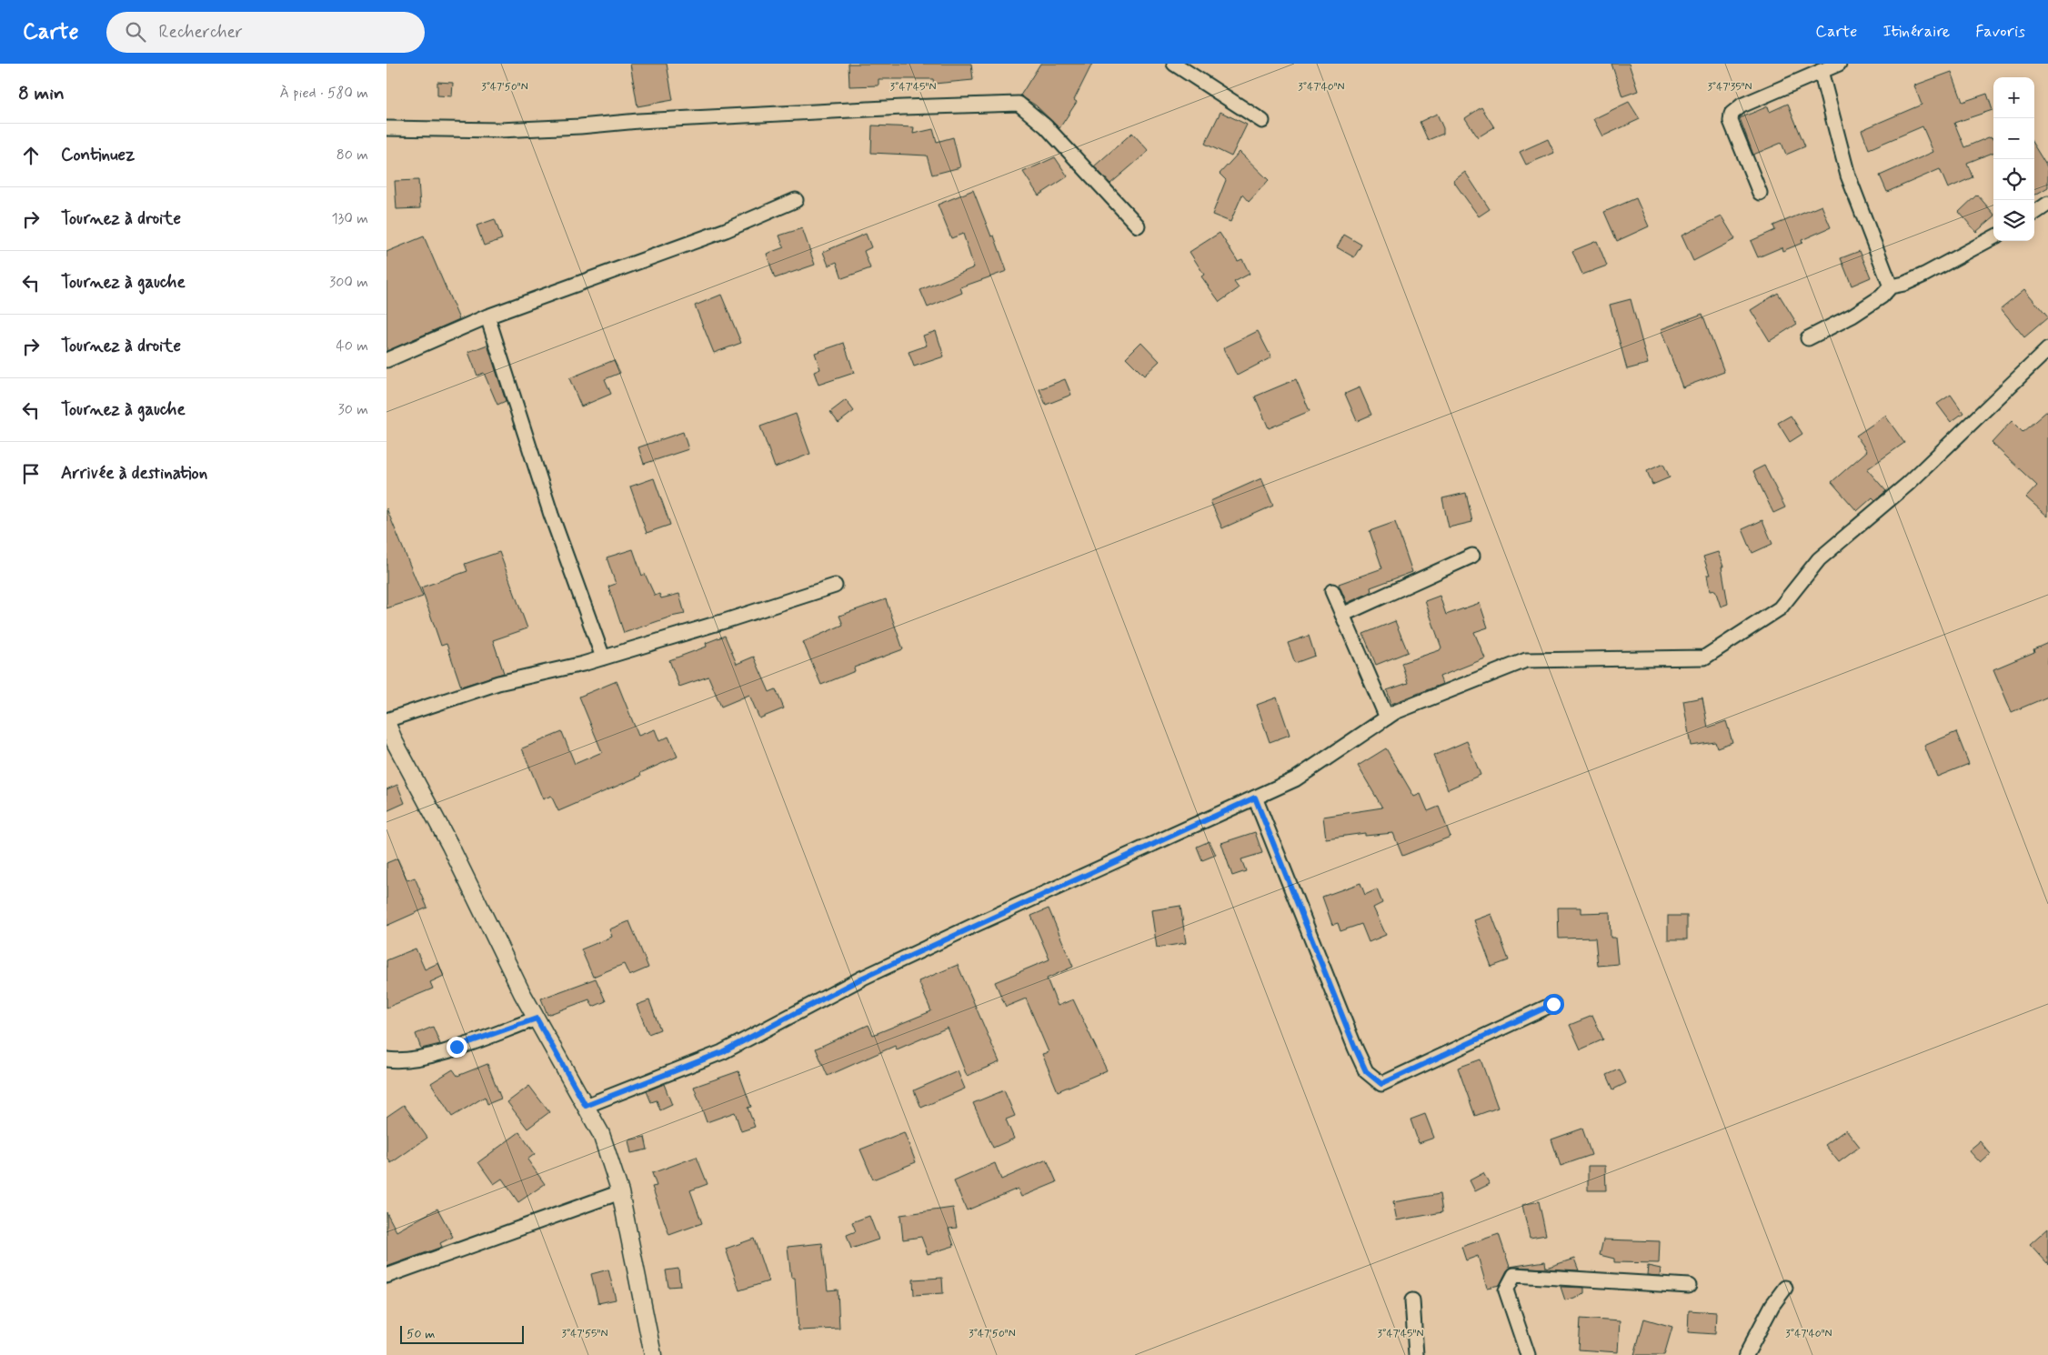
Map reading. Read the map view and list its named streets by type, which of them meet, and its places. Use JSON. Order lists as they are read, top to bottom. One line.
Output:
{"scale_bar":"50 m","page":{"header":"Carte","search":"Rechercher","nav":["Carte","Itinéraire","Favoris"],"heading":["8 min","À pied · 580 m"],"map_buttons":["+","−"],"list":[["Continuez","80 m"],["Tournez à droite","130 m"],["Tournez à gauche","300 m"],["Tournez à droite","40 m"],["Tournez à gauche","30 m"],"Arrivée à destination"],"scale":"50 m"},"coordinates":["3°47'50\"N","3°47'45\"N","3°47'40\"N","3°47'35\"N","3°47'55\"N"]}
